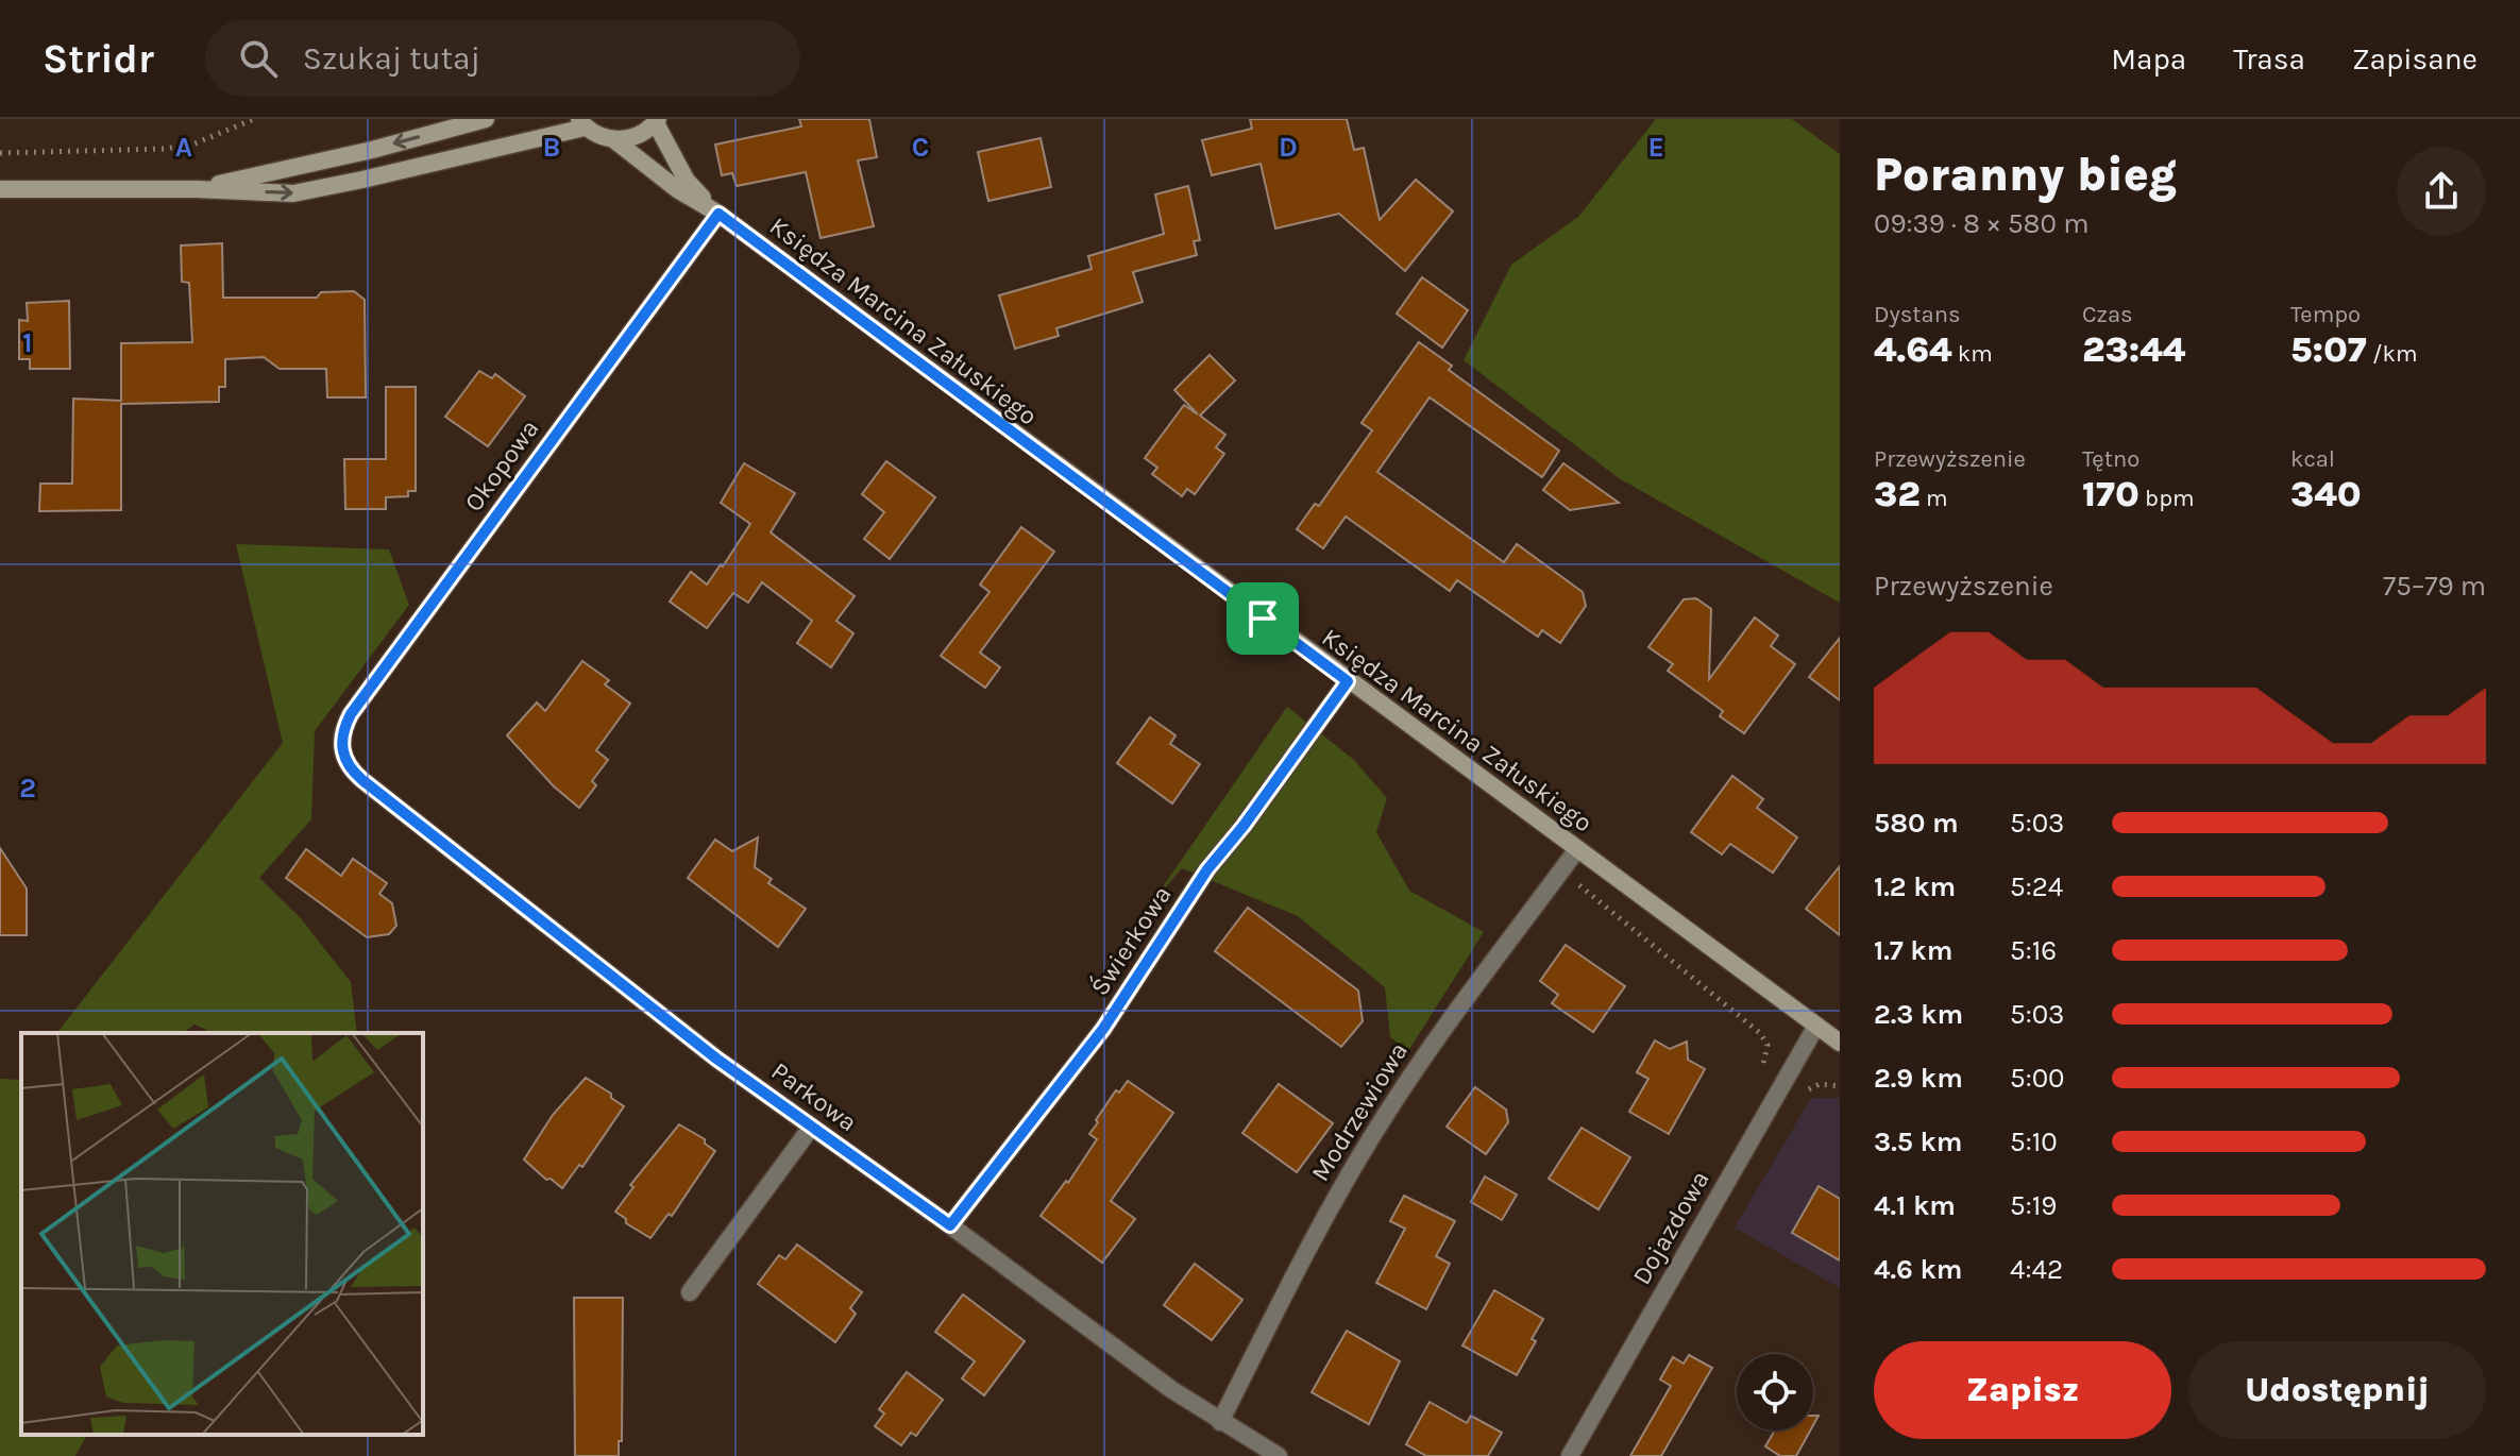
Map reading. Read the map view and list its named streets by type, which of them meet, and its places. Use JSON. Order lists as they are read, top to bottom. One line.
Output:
{"streets":{"street":["Księdza Marcina Załuskiego","Okopowa","Świerkowa","Parkowa","Modrzewiowa","Dojazdowa"]},"crossings":[["Księdza Marcina Załuskiego","Okopowa"],["Księdza Marcina Załuskiego","Świerkowa"],["Księdza Marcina Załuskiego","Modrzewiowa"],["Księdza Marcina Załuskiego","Dojazdowa"],["Okopowa","Parkowa"],["Świerkowa","Parkowa"],["Parkowa","Modrzewiowa"]],"page":{"header":"Stridr","search":"Szukaj tutaj","nav":["Mapa","Trasa","Zapisane"],"heading":["Poranny bieg","09:39 · 8 × 580 m"],"stats":[["Dystans","4.64 km"],["Czas","23:44"],["Tempo","5:07 /km"],["Przewyższenie","32 m"],["Tętno","170 bpm"],["kcal","340"]],"chart":["Przewyższenie","75–79 m"],"list":[{"name":"580 m","note":"5:03"},{"name":"1.2 km","note":"5:24"},{"name":"1.7 km","note":"5:16"},{"name":"2.3 km","note":"5:03"},{"name":"2.9 km","note":"5:00"},{"name":"3.5 km","note":"5:10"},{"name":"4.1 km","note":"5:19"},{"name":"4.6 km","note":"4:42"}],"buttons":["Zapisz","Udostępnij"]},"grid":{"columns":["A","B","C","D","E"],"rows":["1","2"]}}
